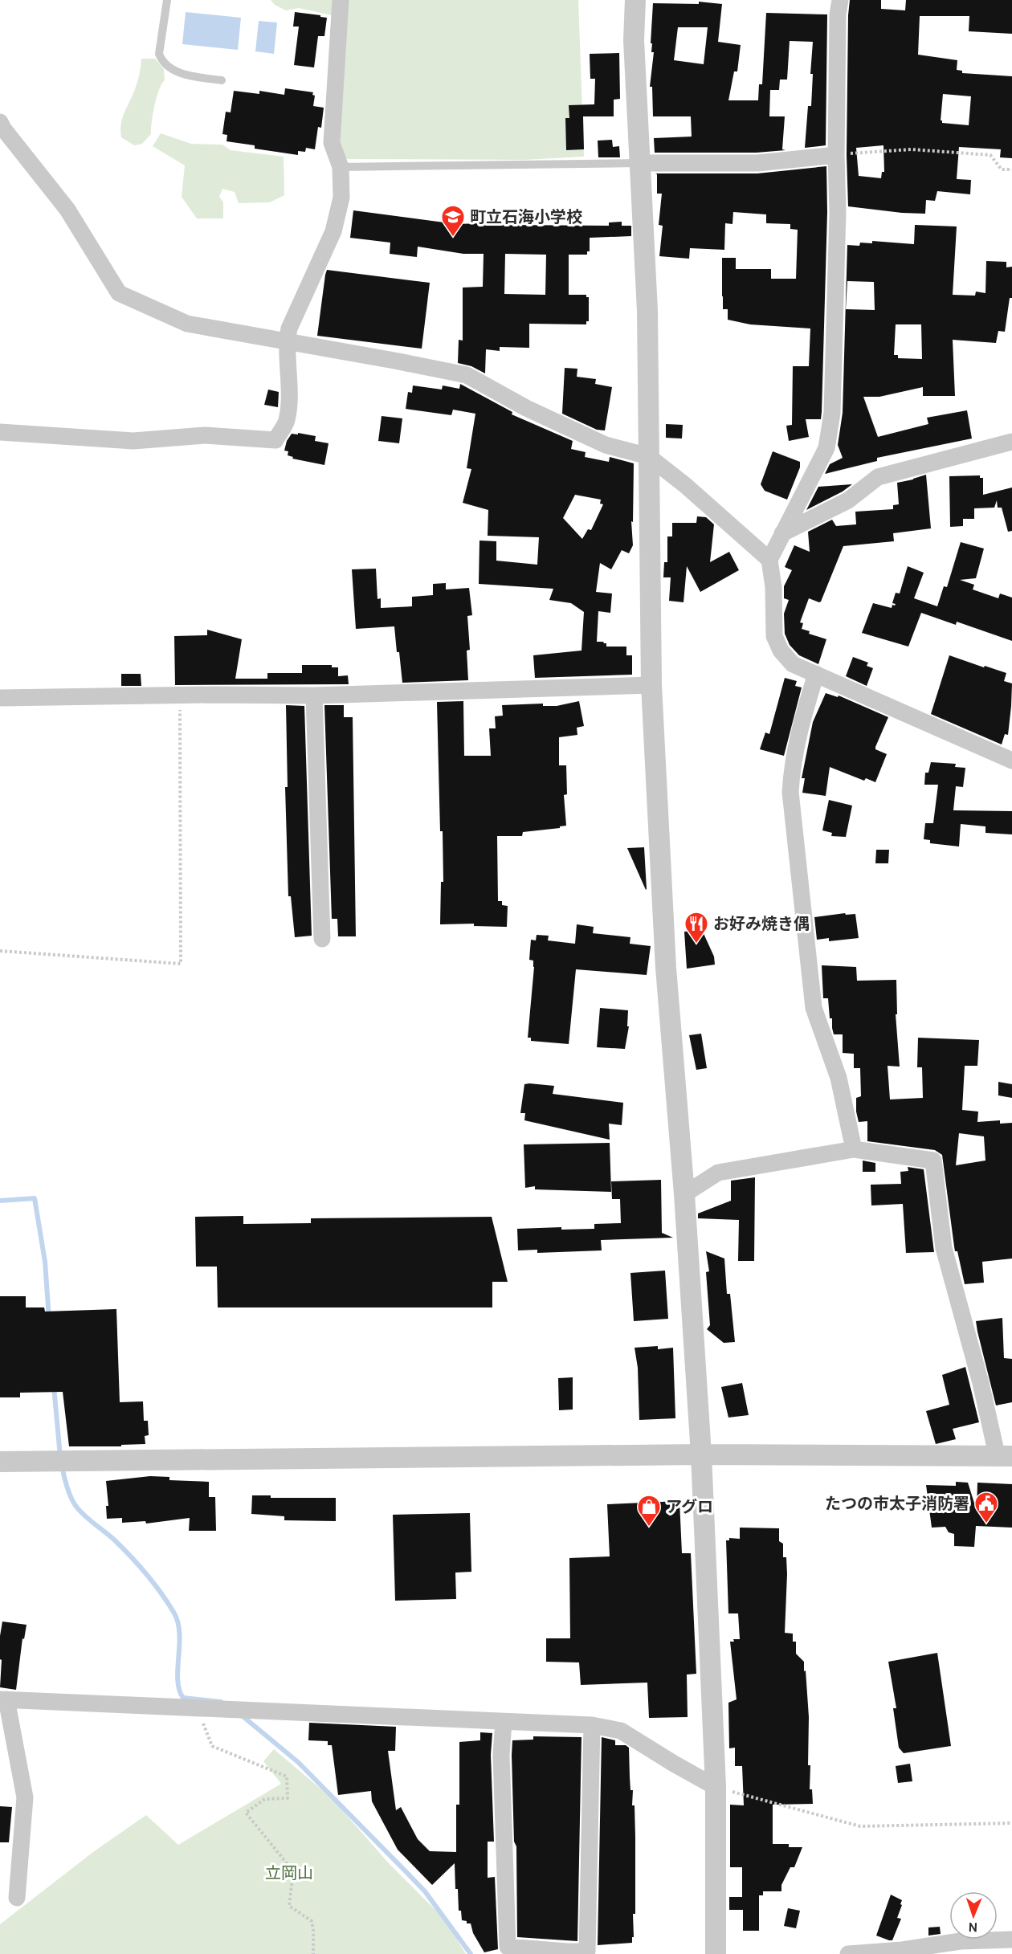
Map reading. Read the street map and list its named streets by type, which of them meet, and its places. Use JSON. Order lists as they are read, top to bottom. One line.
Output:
{"parks":["立岡山"],"places":{"school or university":["町立石海小学校"],"restaurant":["お好み焼き偶"],"public building":["たつの市太子消防署"],"shop":["アグロ"]},"north":"bottom"}
